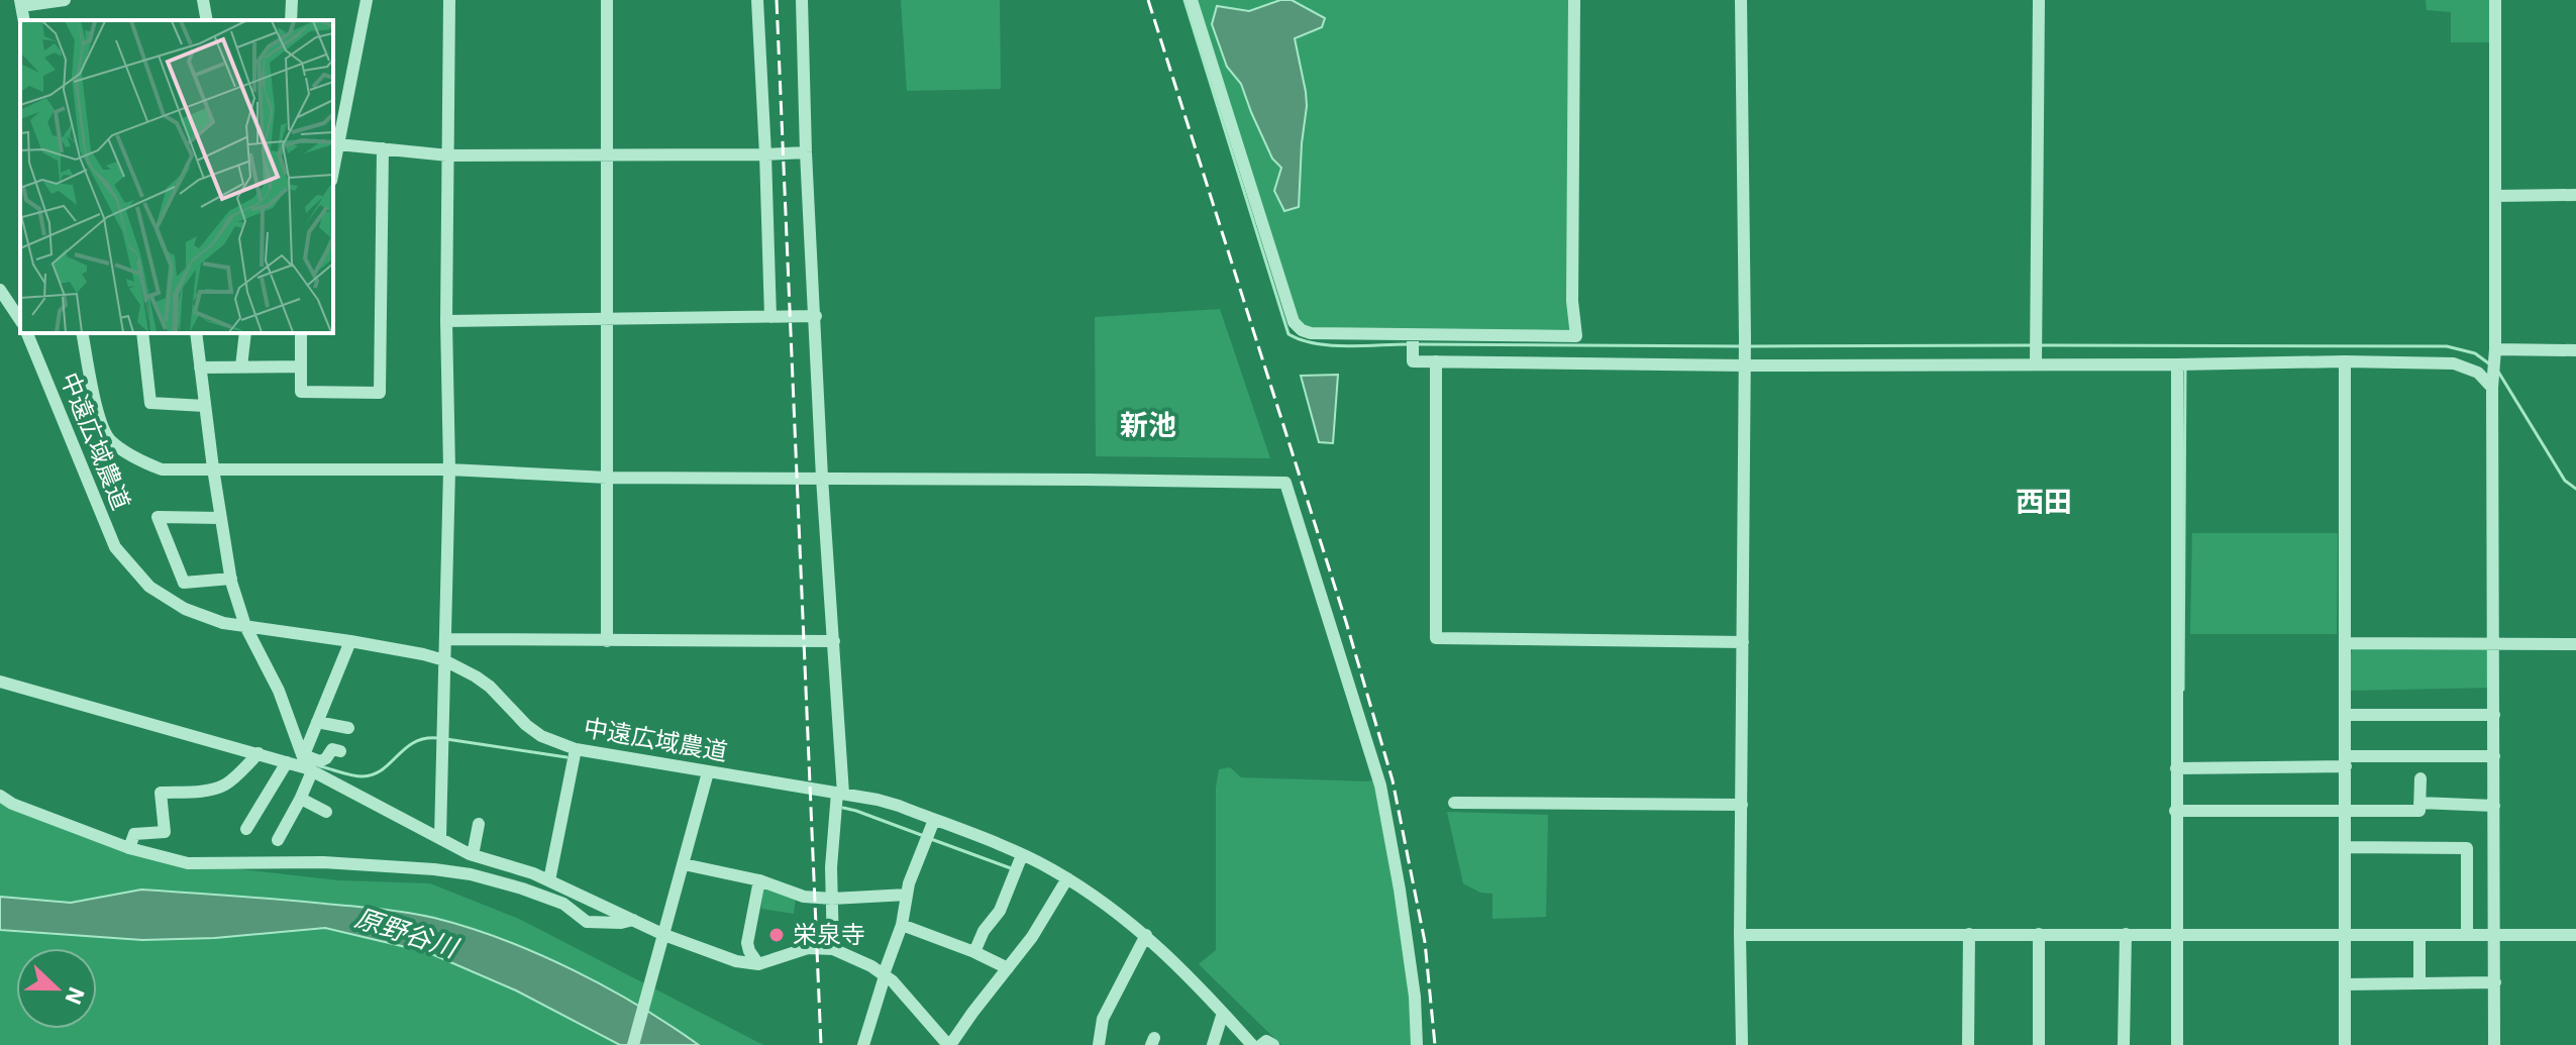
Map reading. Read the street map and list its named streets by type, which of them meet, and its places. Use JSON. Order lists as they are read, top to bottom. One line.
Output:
{"streets":{"street":["中遠広域農道"]},"districts":["新池","西田"],"water":["原野谷川"],"places":["栄泉寺"],"north":"right"}
